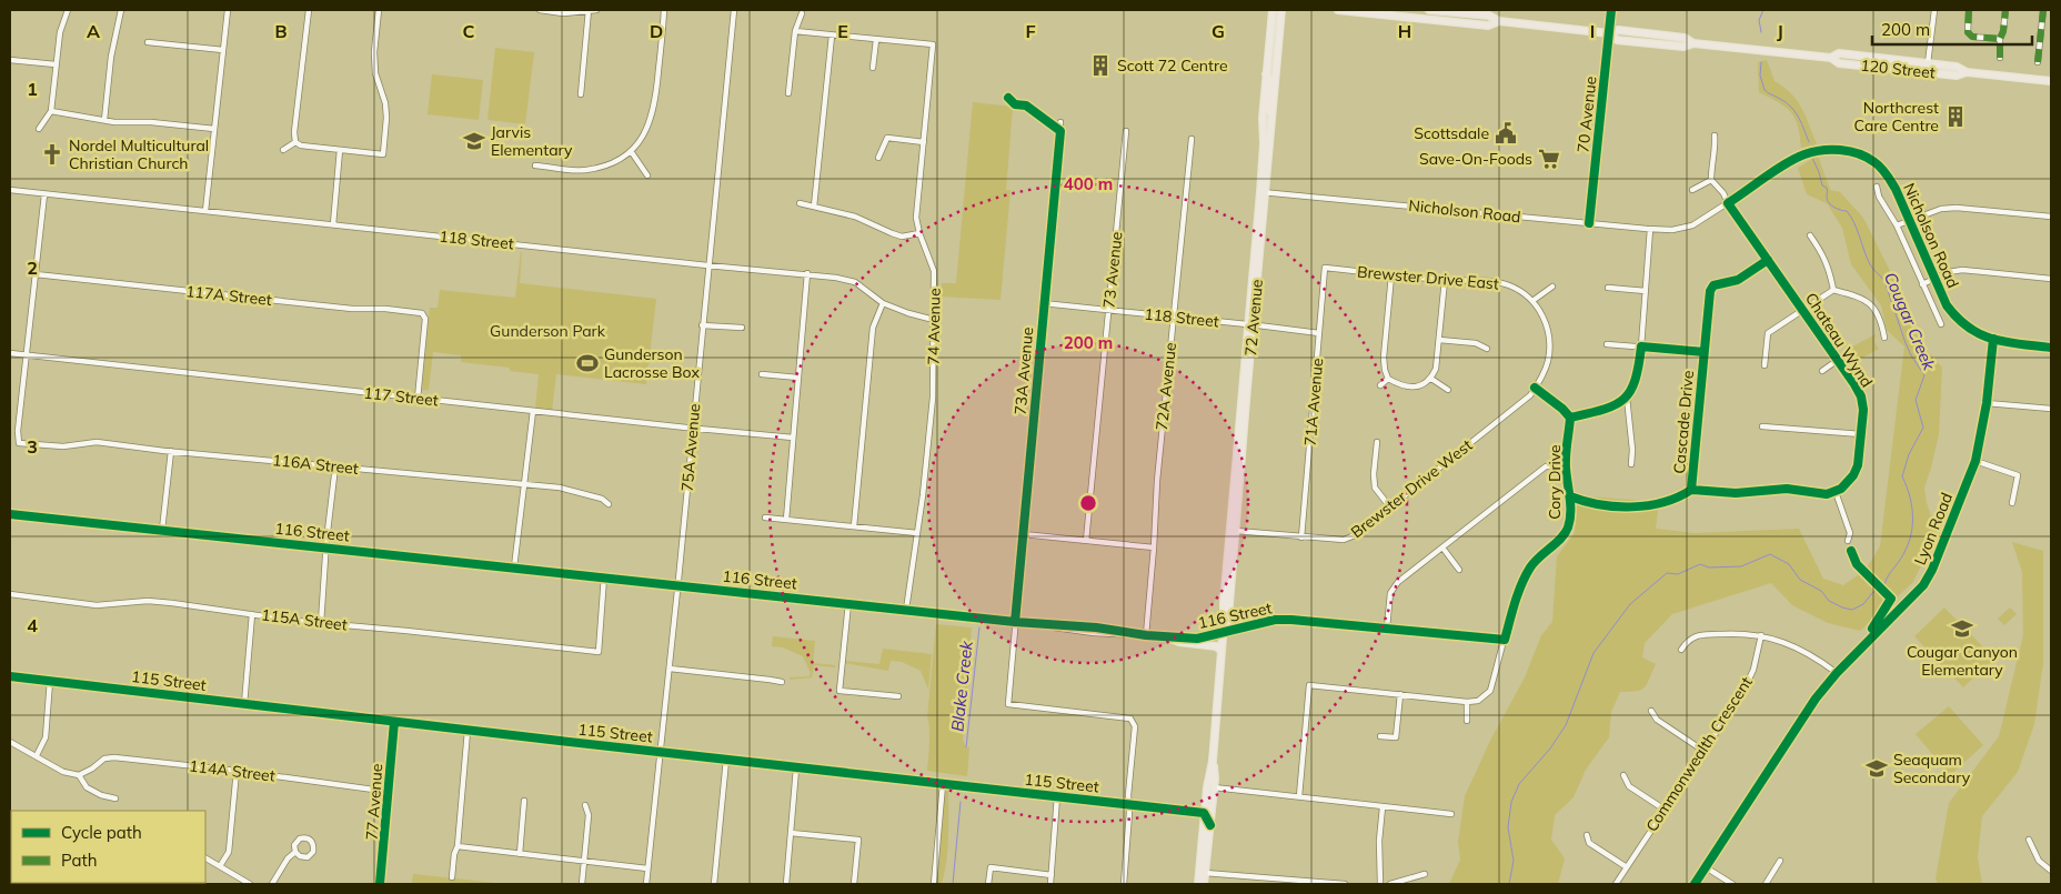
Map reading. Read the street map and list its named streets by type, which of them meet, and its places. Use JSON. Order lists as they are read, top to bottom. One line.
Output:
{"streets":{"main road":["120 Street","72 Avenue"],"street":["70 Avenue","Nicholson Road","118 Street","73 Avenue","Brewster Drive East","117A Street","74 Avenue","Chateau Wynd","73A Avenue","72A Avenue","117 Street","71A Avenue","Cascade Drive","75A Avenue","116A Street","Cory Drive","Brewster Drive West","Lyon Road","116 Street","115A Street","115 Street","Commonwealth Crescent","114A Street","77 Avenue"]},"crossings":[["120 Street","70 Avenue"],["70 Avenue","Nicholson Road"],["Nicholson Road","72 Avenue"],["Nicholson Road","Chateau Wynd"],["Nicholson Road","Lyon Road"],["118 Street","73 Avenue"],["118 Street","72 Avenue"],["118 Street","74 Avenue"],["118 Street","73A Avenue"],["118 Street","72A Avenue"],["118 Street","71A Avenue"],["118 Street","75A Avenue"],["Brewster Drive East","71A Avenue"],["Brewster Drive East","Cory Drive"],["Brewster Drive East","Brewster Drive West"],["117A Street","117 Street"],["72 Avenue","Brewster Drive West"],["72 Avenue","116 Street"],["72 Avenue","115 Street"],["74 Avenue","116 Street"],["Chateau Wynd","Cascade Drive"],["73A Avenue","116 Street"],["73A Avenue","115 Street"],["72A Avenue","116 Street"],["117 Street","75A Avenue"],["117 Street","116A Street"],["71A Avenue","Brewster Drive West"],["75A Avenue","116 Street"],["75A Avenue","115 Street"],["Cory Drive","Brewster Drive West"],["Cory Drive","116 Street"],["116 Street","115A Street"],["115 Street","77 Avenue"],["114A Street","77 Avenue"]],"water":["Cougar Creek","Blake Creek"],"parks":["Gunderson Park"],"places":{"building":["Scott 72 Centre","Northcrest Care Centre"],"public building":["Scottsdale"],"school or university":["Jarvis Elementary","Cougar Canyon Elementary","Seaquam Secondary"],"church":["Nordel Multicultural Christian Church"],"supermarket":["Save-On-Foods"],"sports":["Gunderson Lacrosse Box"]},"legend":["Cycle path","Path"],"scale_bar":"200 m","grid":{"columns":["A","B","C","D","E","F","G","H","I","J"],"rows":["1","2","3","4"]},"rings":["400 m","200 m"]}
